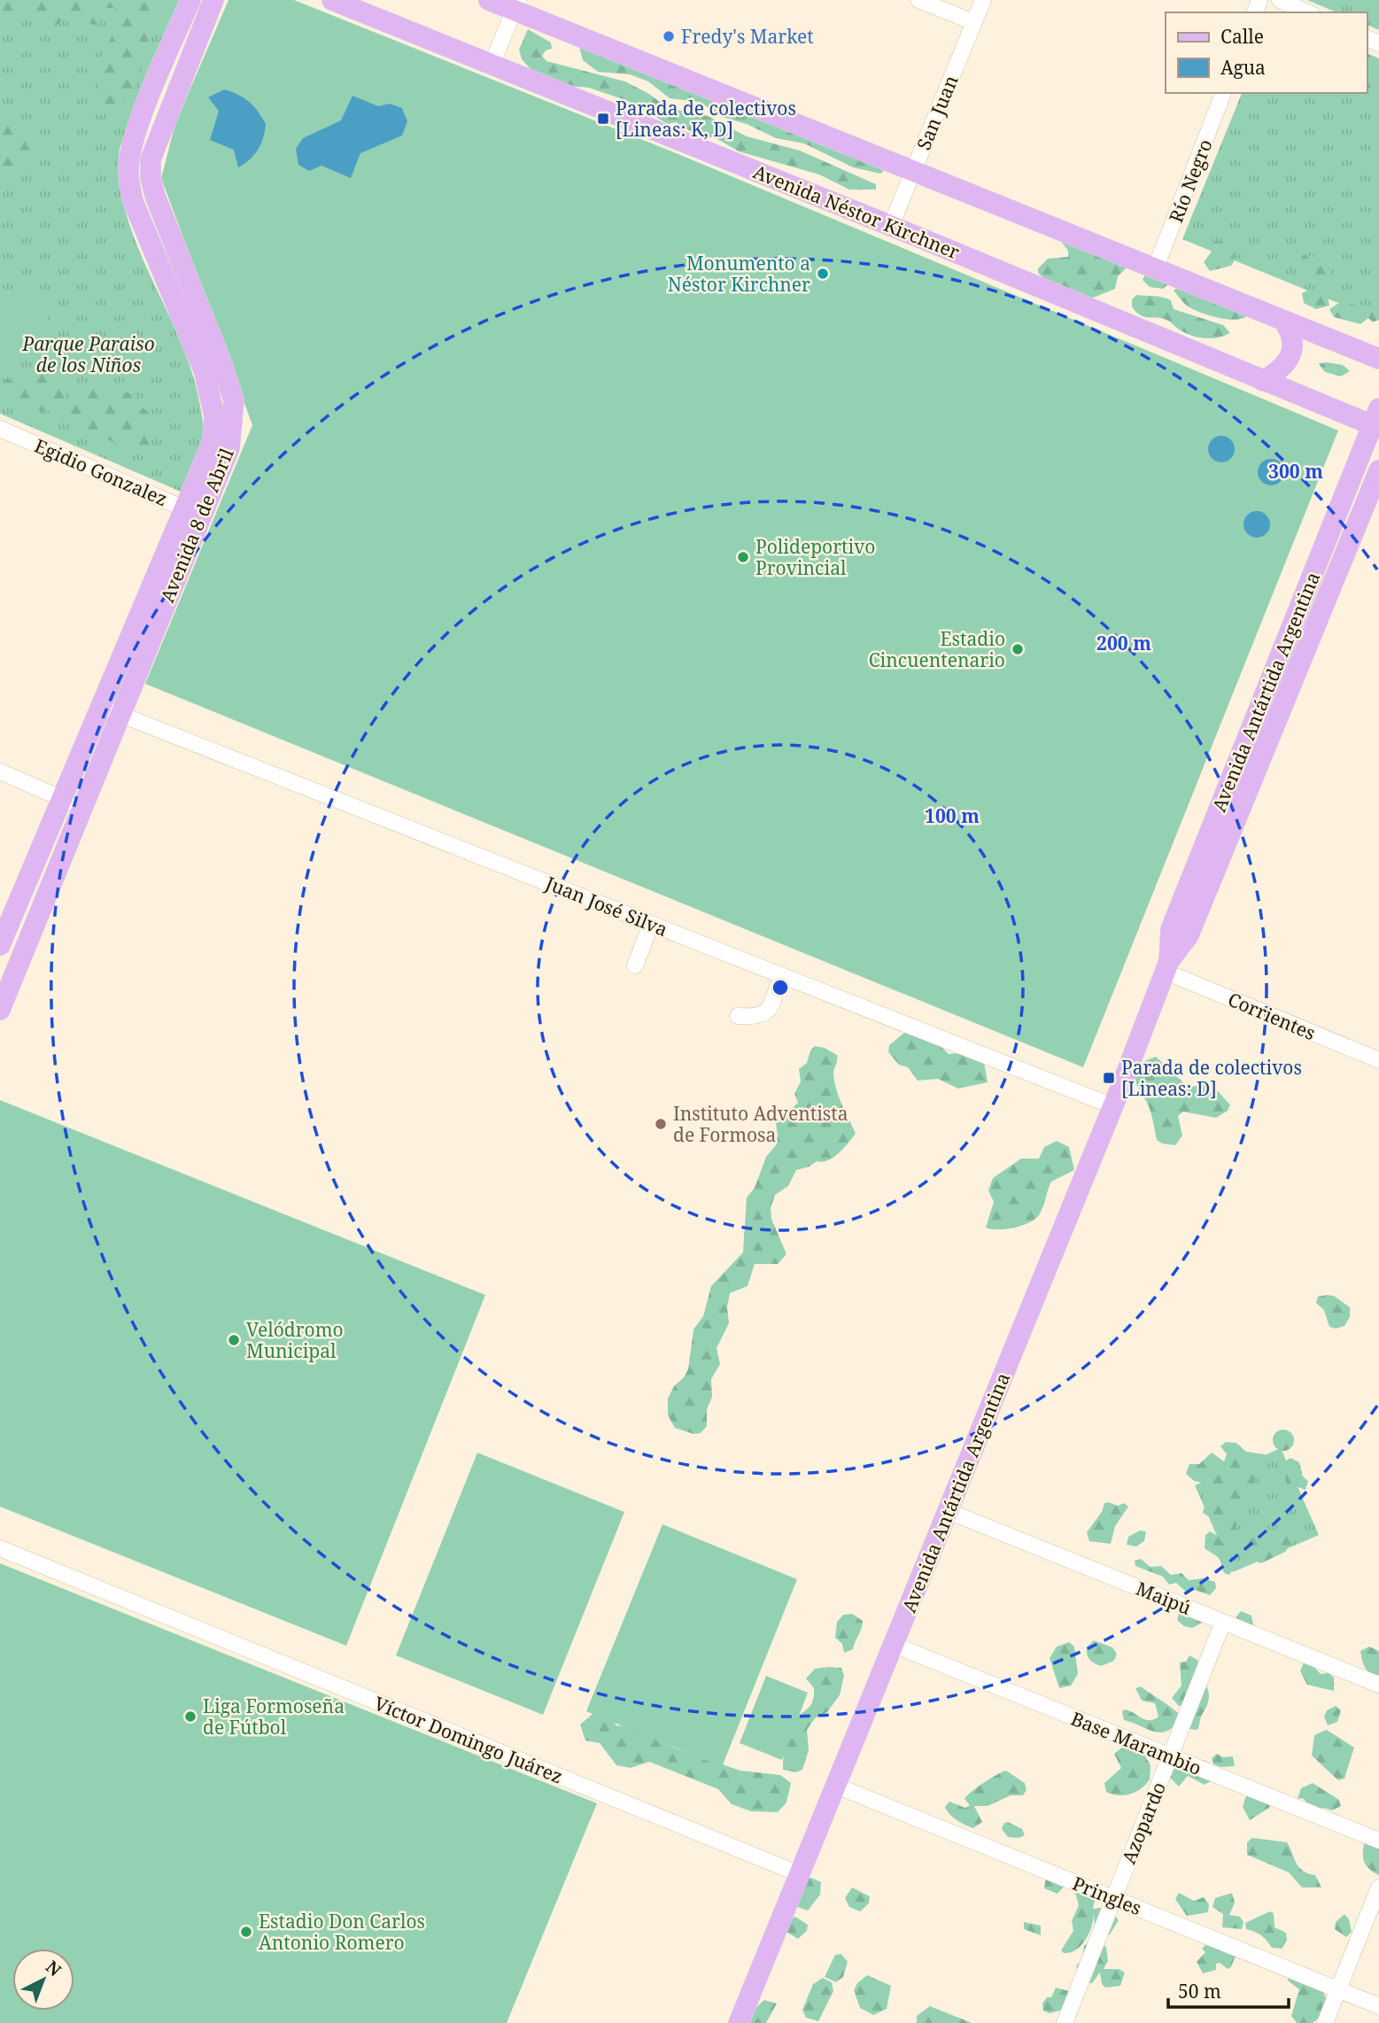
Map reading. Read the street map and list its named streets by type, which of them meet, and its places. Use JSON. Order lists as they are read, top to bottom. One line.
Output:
{"streets":{"main road":["Avenida Néstor Kirchner","Avenida 8 de Abril","Avenida Antártida Argentina"],"street":["San Juan","Río Negro","Egidio Gonzalez","Juan José Silva","Corrientes","Maipú","Víctor Domingo Juárez","Base Marambio","Azopardo","Pringles"]},"crossings":[["San Juan","Avenida Néstor Kirchner"],["Avenida Néstor Kirchner","Avenida Antártida Argentina"],["Egidio Gonzalez","Avenida 8 de Abril"],["Avenida 8 de Abril","Juan José Silva"],["Avenida Antártida Argentina","Juan José Silva"],["Avenida Antártida Argentina","Corrientes"],["Avenida Antártida Argentina","Maipú"],["Avenida Antártida Argentina","Víctor Domingo Juárez"],["Avenida Antártida Argentina","Base Marambio"],["Avenida Antártida Argentina","Pringles"],["Maipú","Azopardo"],["Base Marambio","Azopardo"],["Azopardo","Pringles"]],"parks":["Parque Paraiso de los Niños"],"places":{"other":["Fredy's Market","Monumento a Néstor Kirchner","Polideportivo Provincial","Estadio Cincuentenario","Instituto Adventista de Formosa","Velódromo Municipal","Liga Formoseña de Fútbol","Estadio Don Carlos Antonio Romero"],"transit":["Parada de colectivos [Lineas: K, D]","Parada de colectivos [Lineas: D]"]},"legend":["Calle","Agua"],"scale_bar":"50 m","north":"top right","rings":["300 m","200 m","100 m"]}
